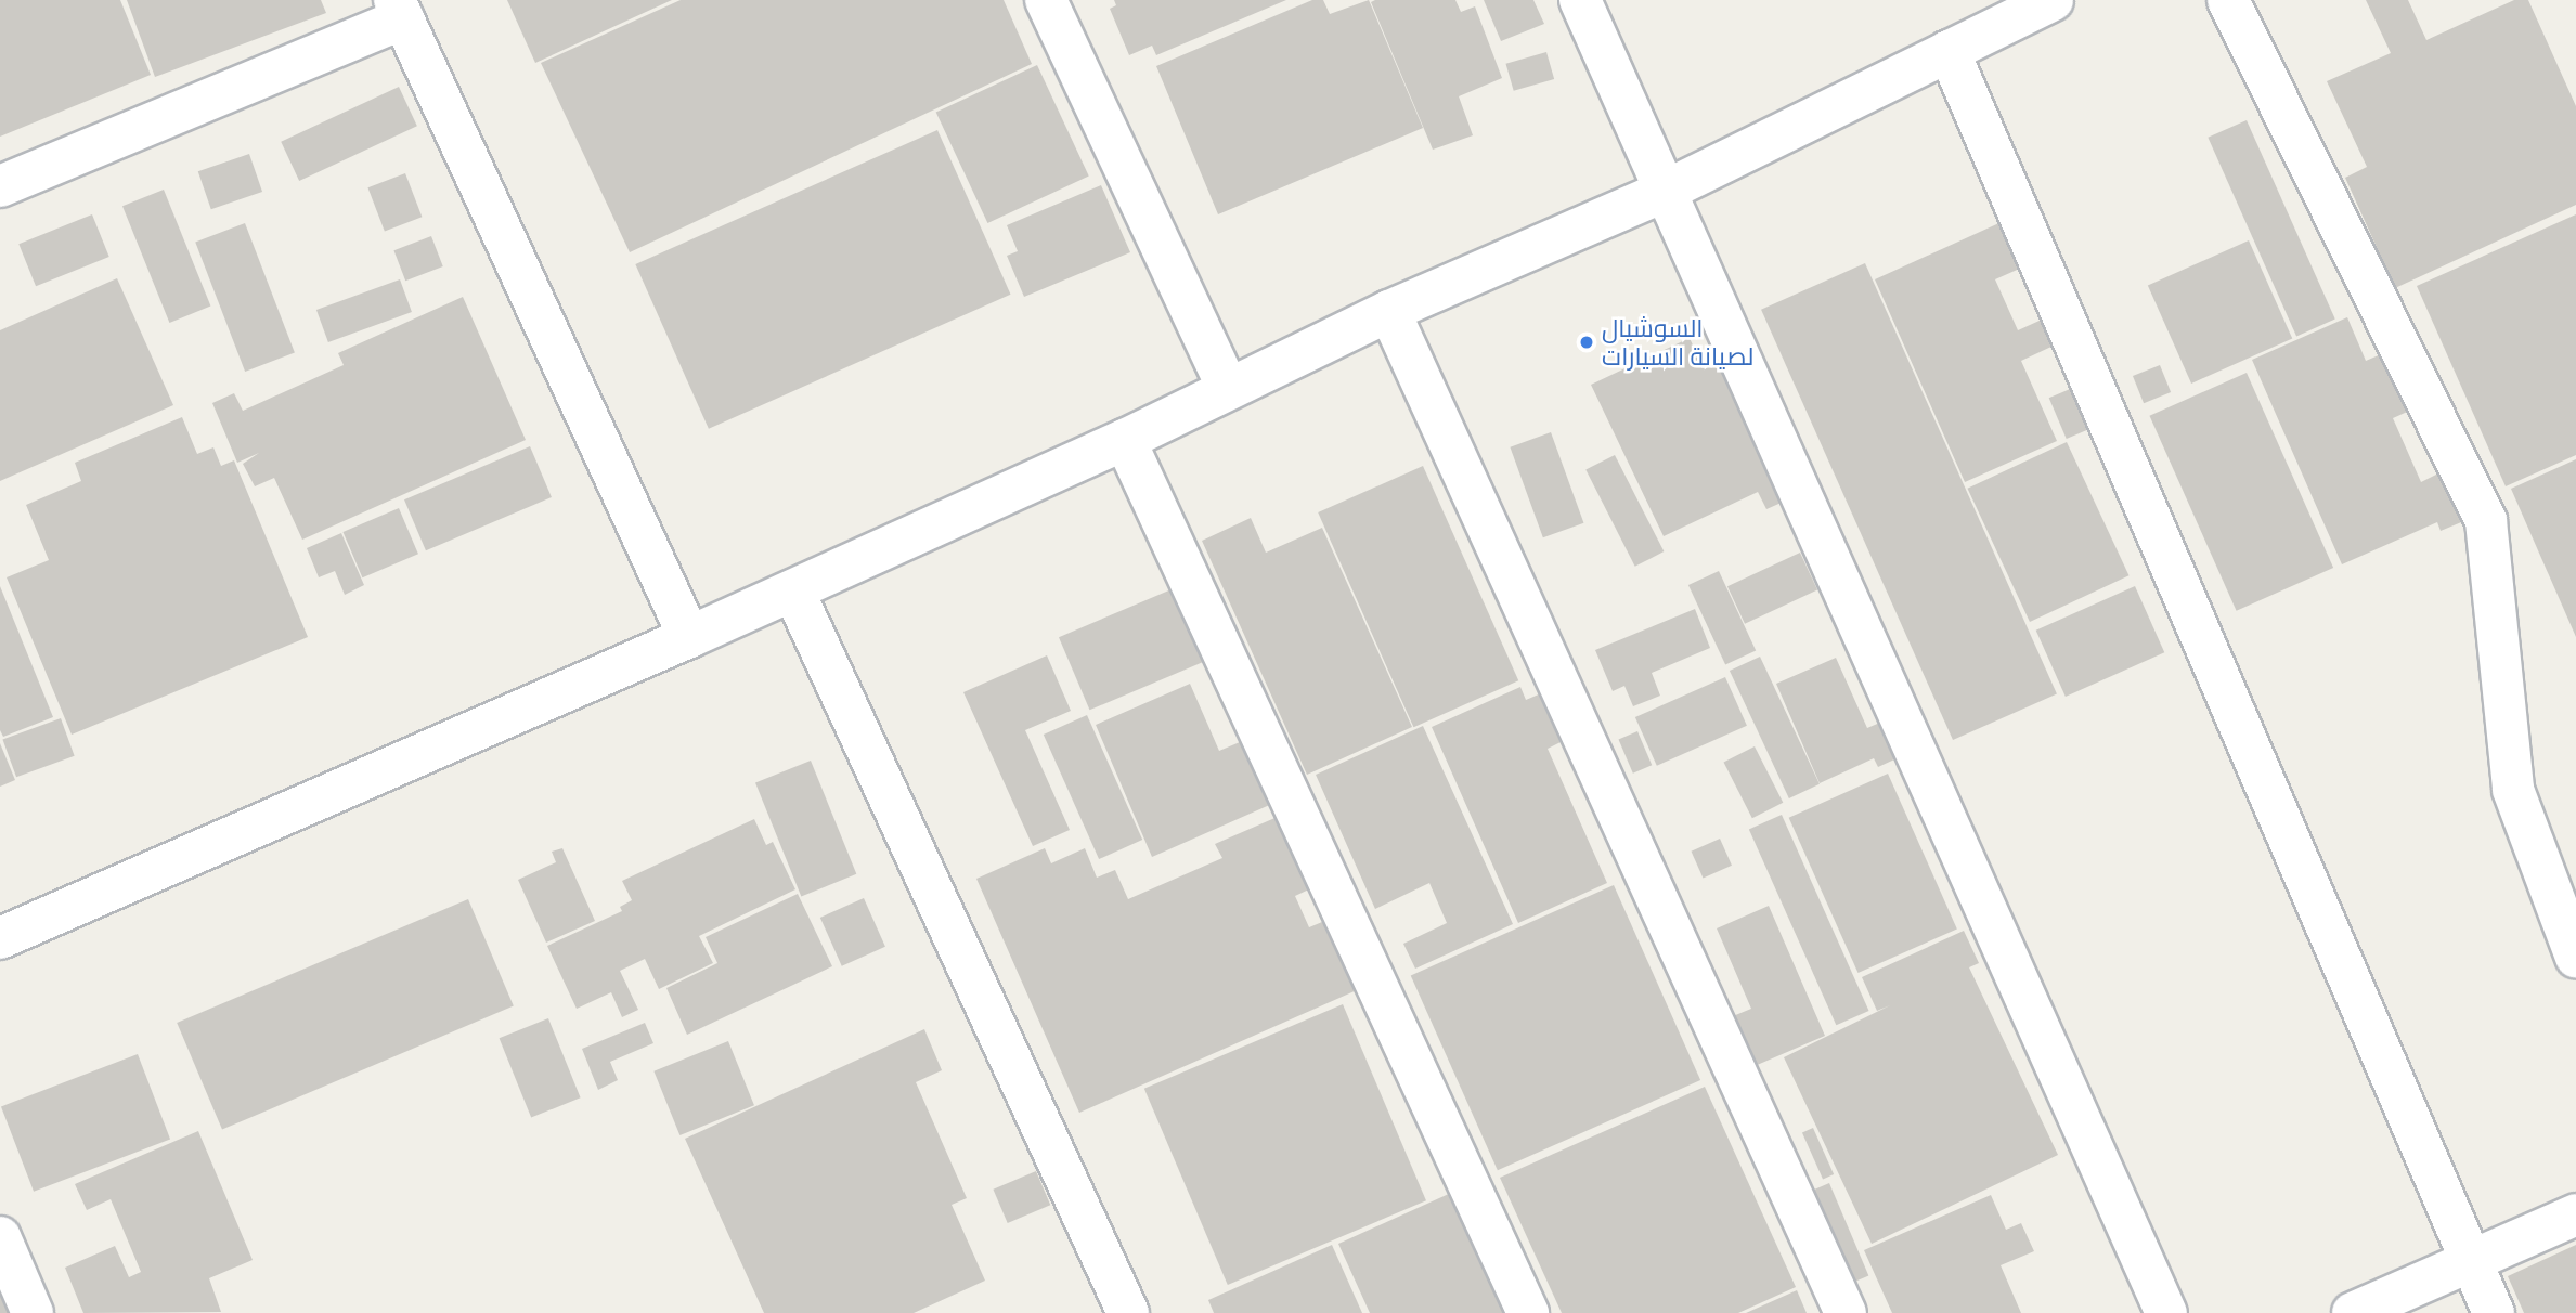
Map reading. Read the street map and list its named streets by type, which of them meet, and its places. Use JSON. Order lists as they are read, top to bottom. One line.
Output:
{"places":["السوشيال لصيانة السيارات"]}
